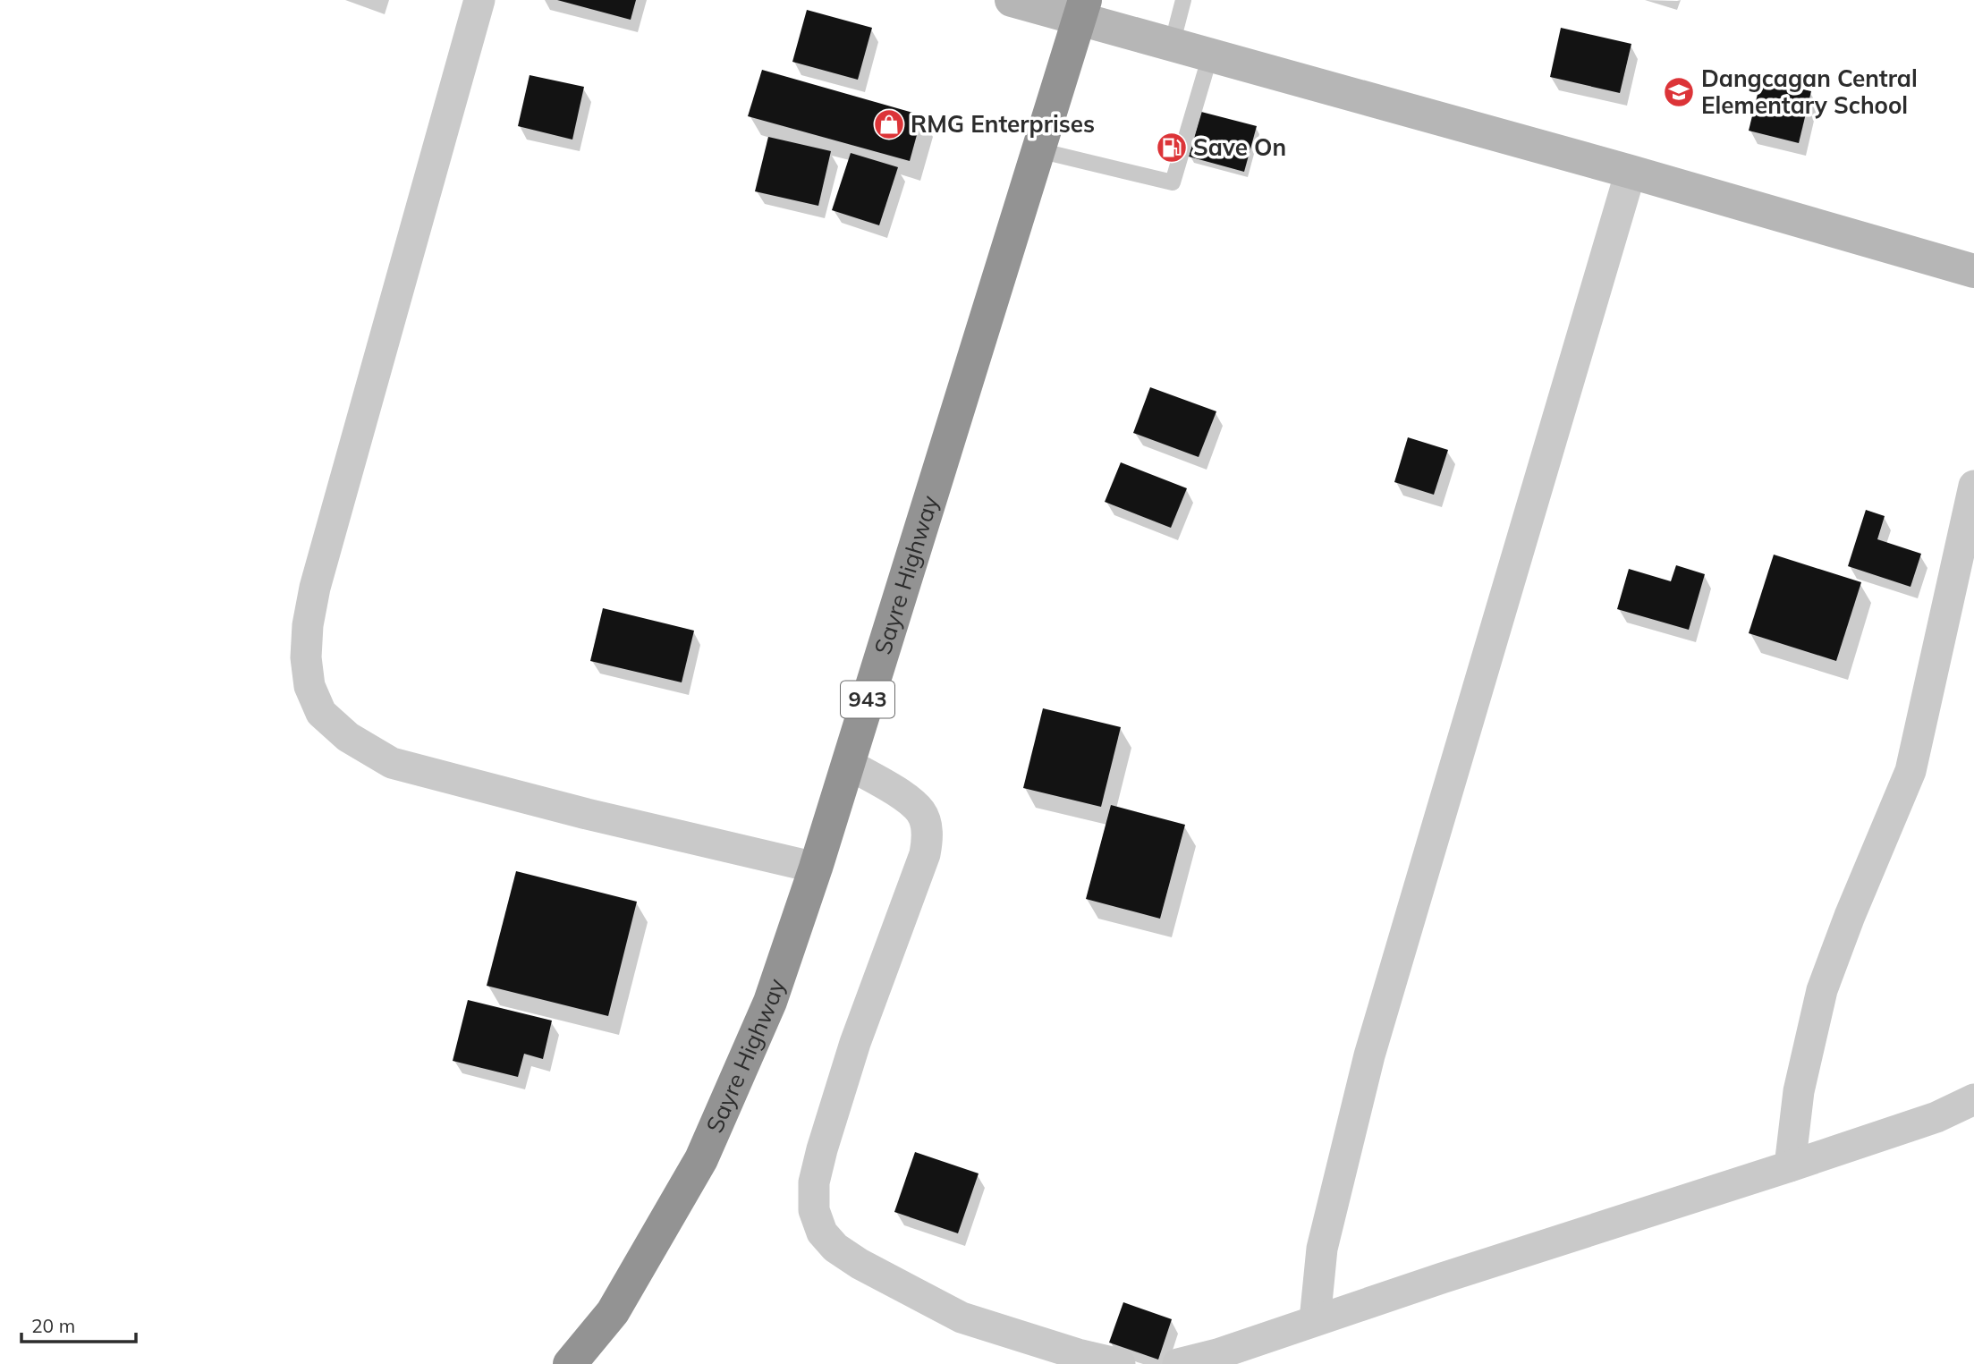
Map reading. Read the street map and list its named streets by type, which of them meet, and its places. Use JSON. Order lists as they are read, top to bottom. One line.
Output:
{"streets":{"highway":["Sayre Highway","943"]},"places":{"school or university":["Dangcagan Central Elementary School"],"shop":["RMG Enterprises"],"fuel station":["Save On"]},"scale_bar":"20 m"}
